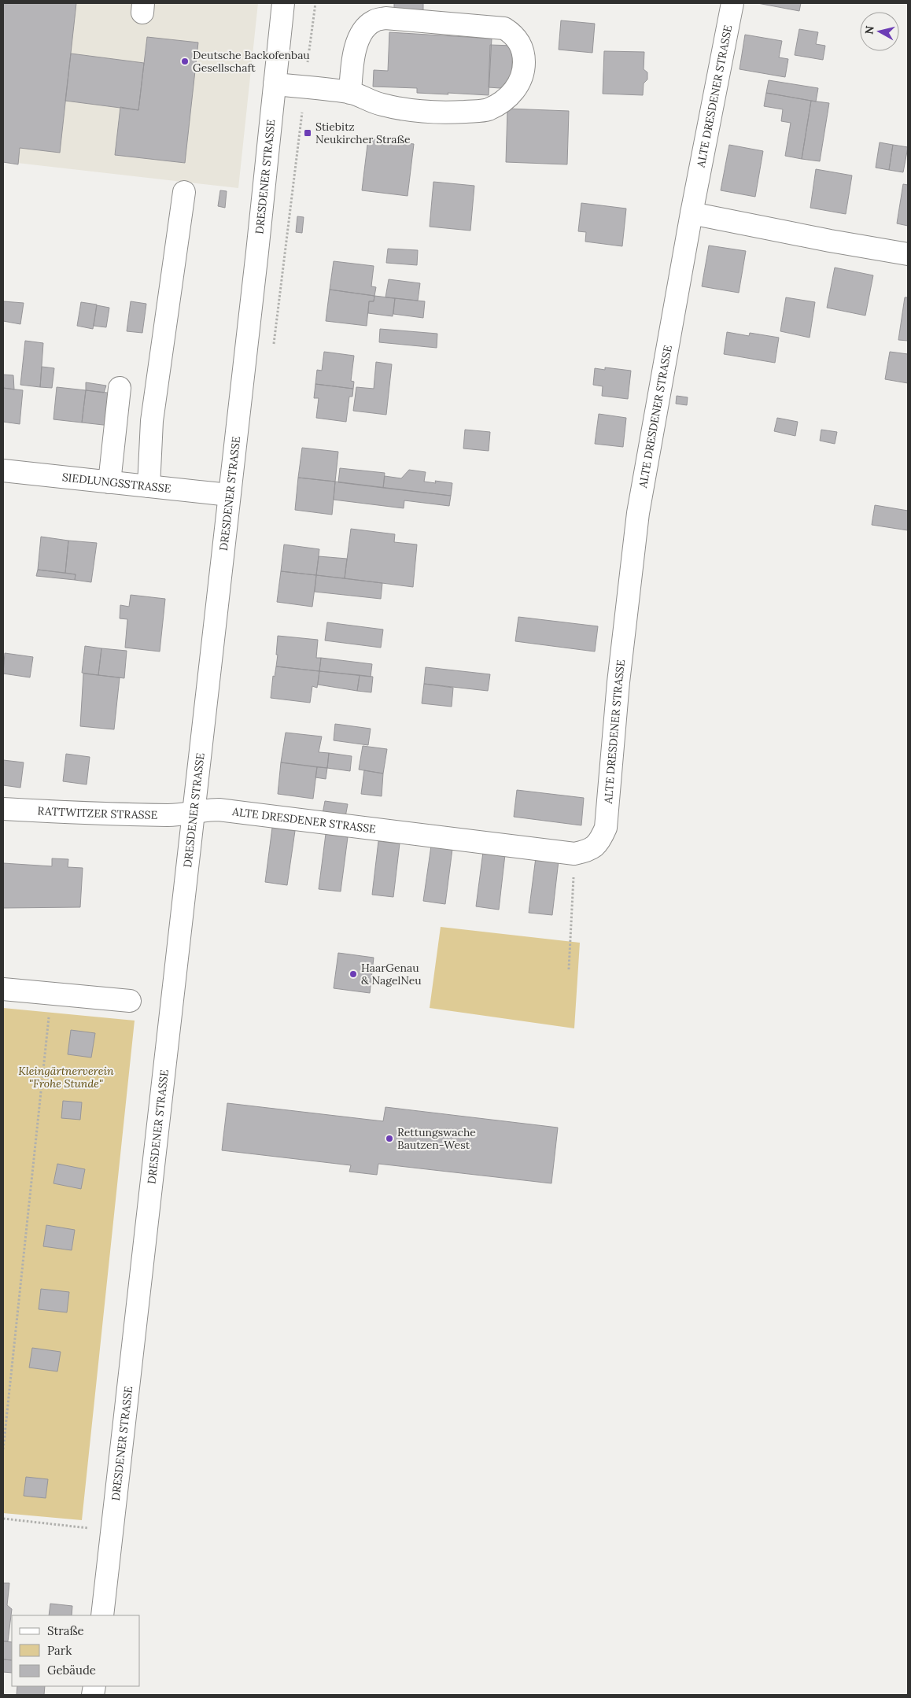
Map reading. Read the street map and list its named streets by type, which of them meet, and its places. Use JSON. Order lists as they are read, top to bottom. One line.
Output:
{"streets":{"street":["ALTE DRESDENER STRASSE","DRESDENER STRASSE","SIEDLUNGSSTRASSE","RATTWITZER STRASSE"]},"crossings":[["ALTE DRESDENER STRASSE","DRESDENER STRASSE"],["ALTE DRESDENER STRASSE","RATTWITZER STRASSE"],["DRESDENER STRASSE","SIEDLUNGSSTRASSE"],["DRESDENER STRASSE","RATTWITZER STRASSE"]],"parks":["Kleingärtnerverein \"Frohe Stunde\""],"places":{"other":["Deutsche Backofenbau Gesellschaft","HaarGenau & NagelNeu","Rettungswache Bautzen-West"],"transit":["Stiebitz Neukircher Straße"]},"legend":["Straße","Park","Gebäude"],"north":"left"}
